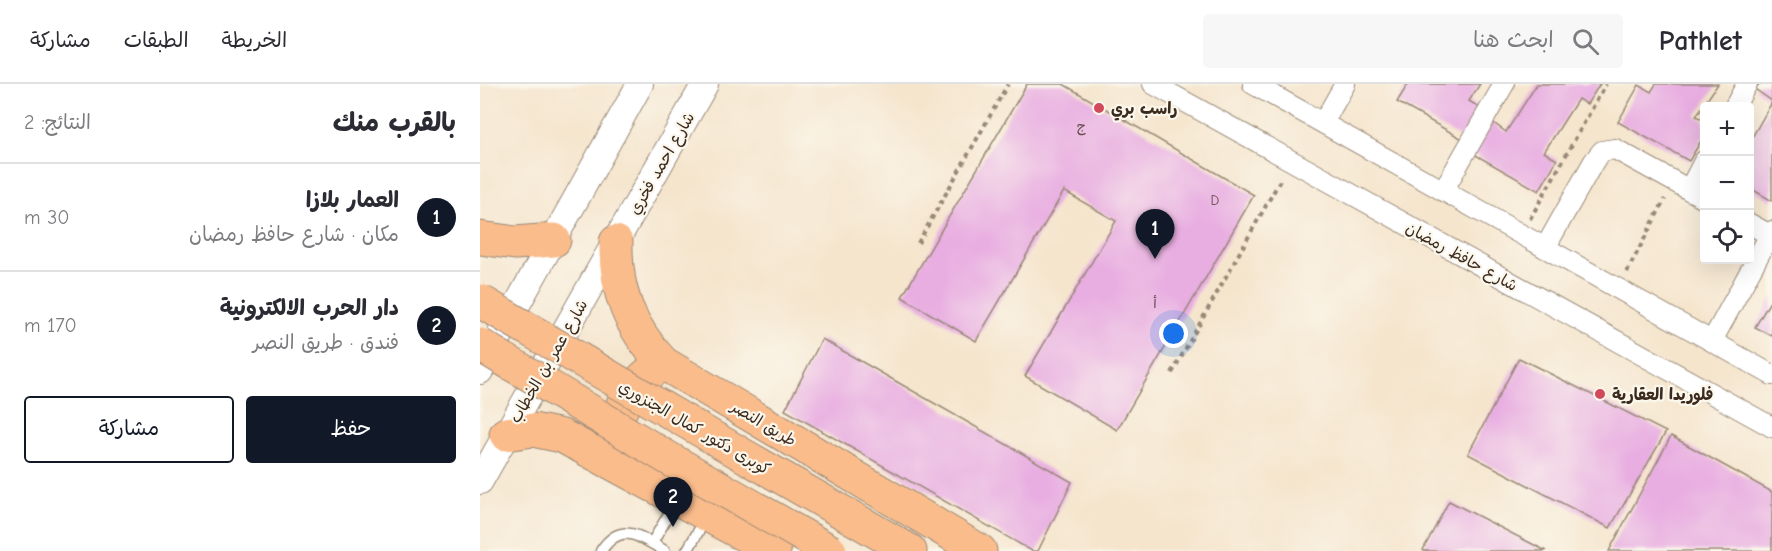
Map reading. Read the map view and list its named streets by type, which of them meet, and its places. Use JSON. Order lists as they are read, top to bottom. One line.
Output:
{"streets":{"highway":["طريق النصر","كوبرى دكتور كمال الجنزوري"],"street":["شارع احمد فخري","شارع حافظ رمضان","شارع عمر بن الخطاب"]},"crossings":[["شارع احمد فخري","شارع عمر بن الخطاب"],["شارع احمد فخري","طريق النصر"],["شارع عمر بن الخطاب","طريق النصر"]],"places":["راسب بري","فلوريدا العقارية"],"house_numbers":["ج","D","أ"],"page":{"header":"Pathlet","search":"ابحث هنا","nav":["الخريطة","الطبقات","مشاركة"],"heading":["بالقرب منك","النتائج: 2"],"map_buttons":["+","−"],"list":[{"mark":"1","name":"العمار بلازا","note":"مكان · شارع حافظ رمضان","value":"30 m"},{"mark":"2","name":"دار الحرب الالكترونية","note":"فندق · طريق النصر","value":"170 m"}],"pins":["1","2"],"buttons":["حفظ","مشاركة"]}}
